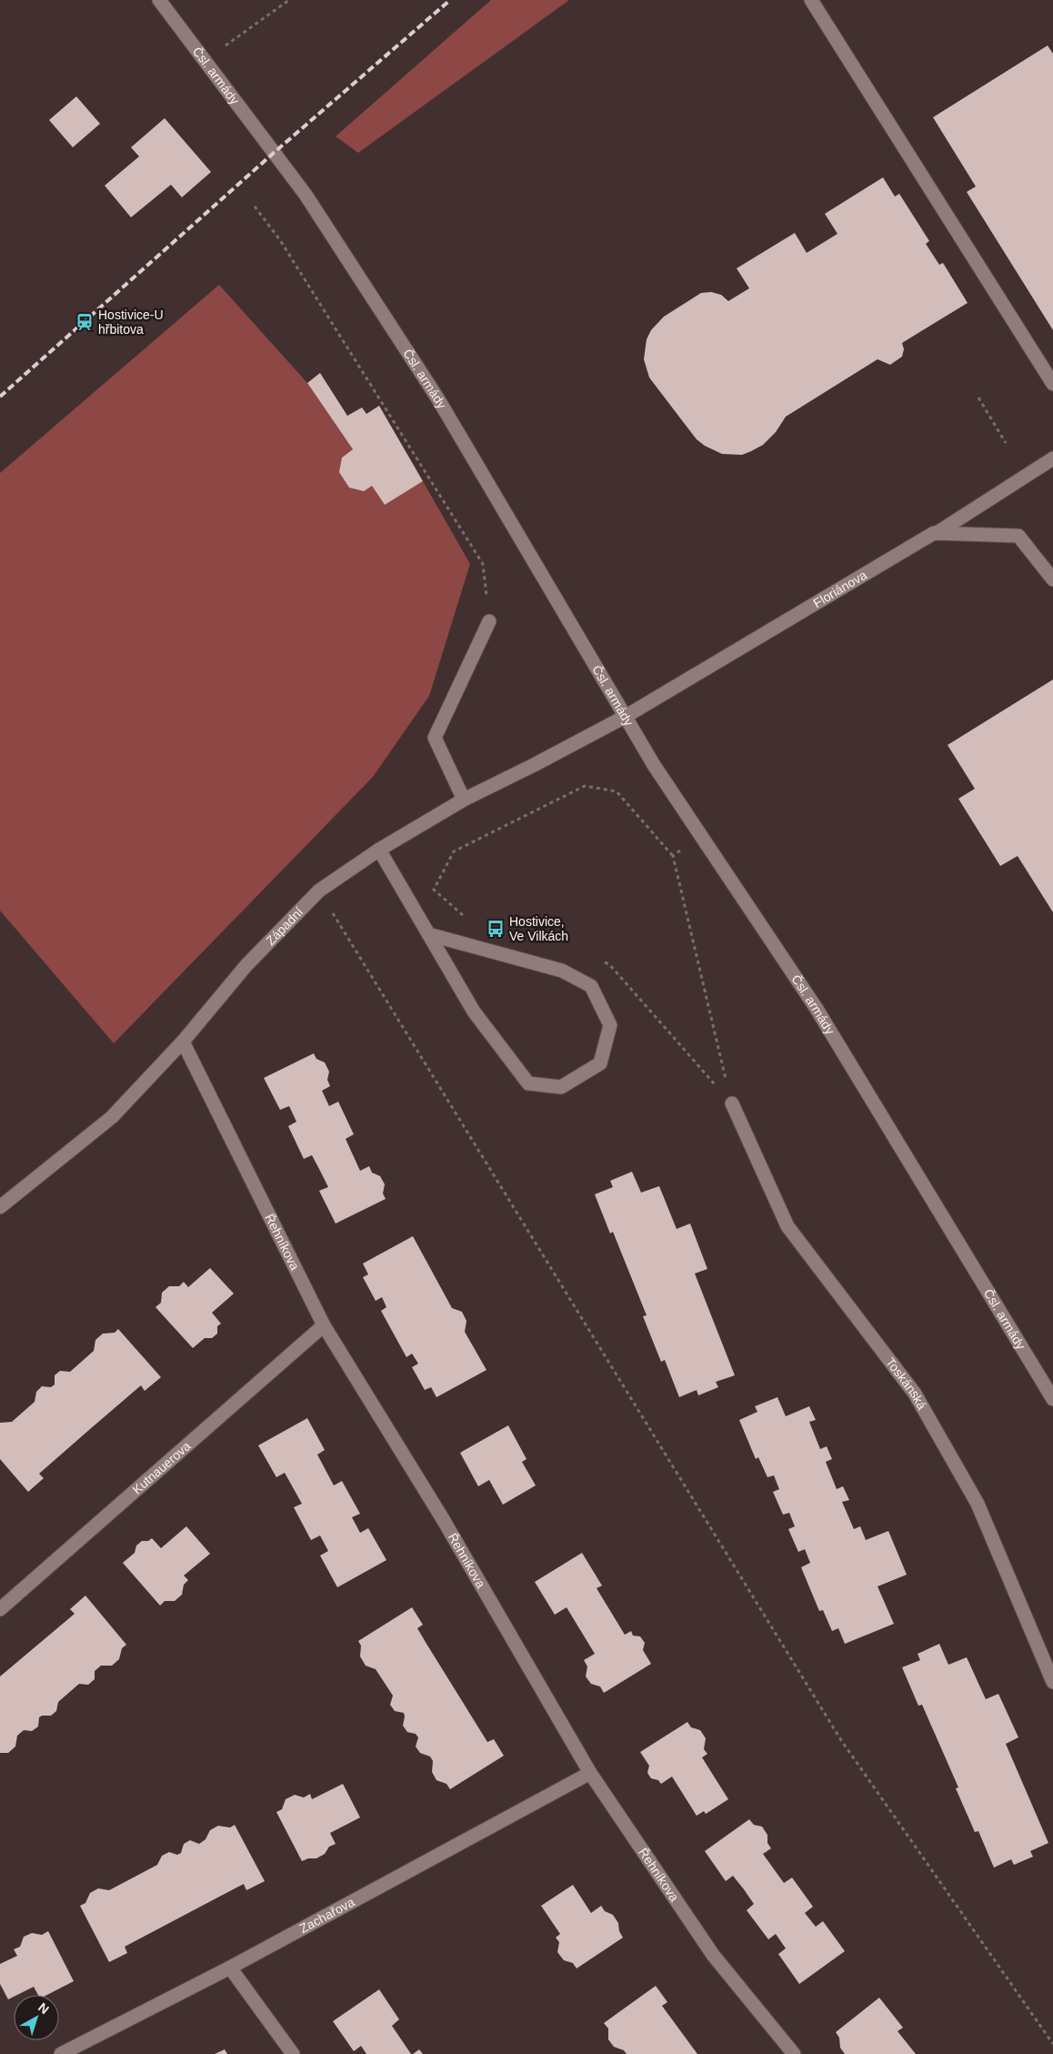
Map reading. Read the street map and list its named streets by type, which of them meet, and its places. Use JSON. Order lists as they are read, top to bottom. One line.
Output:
{"streets":{"street":["Čsl. armády","Floriánova","Západní","Řehníkova","Toskánská","Kutnauerova","Zachařova"]},"crossings":[["Čsl. armády","Floriánova"],["Čsl. armády","Západní"],["Floriánova","Západní"],["Západní","Řehníkova"],["Řehníkova","Kutnauerova"],["Řehníkova","Zachařova"]],"places":{"station":["Hostivice-U hřbitova"],"bus stop":["Hostivice, Ve Vilkách"]},"north":"top right"}
